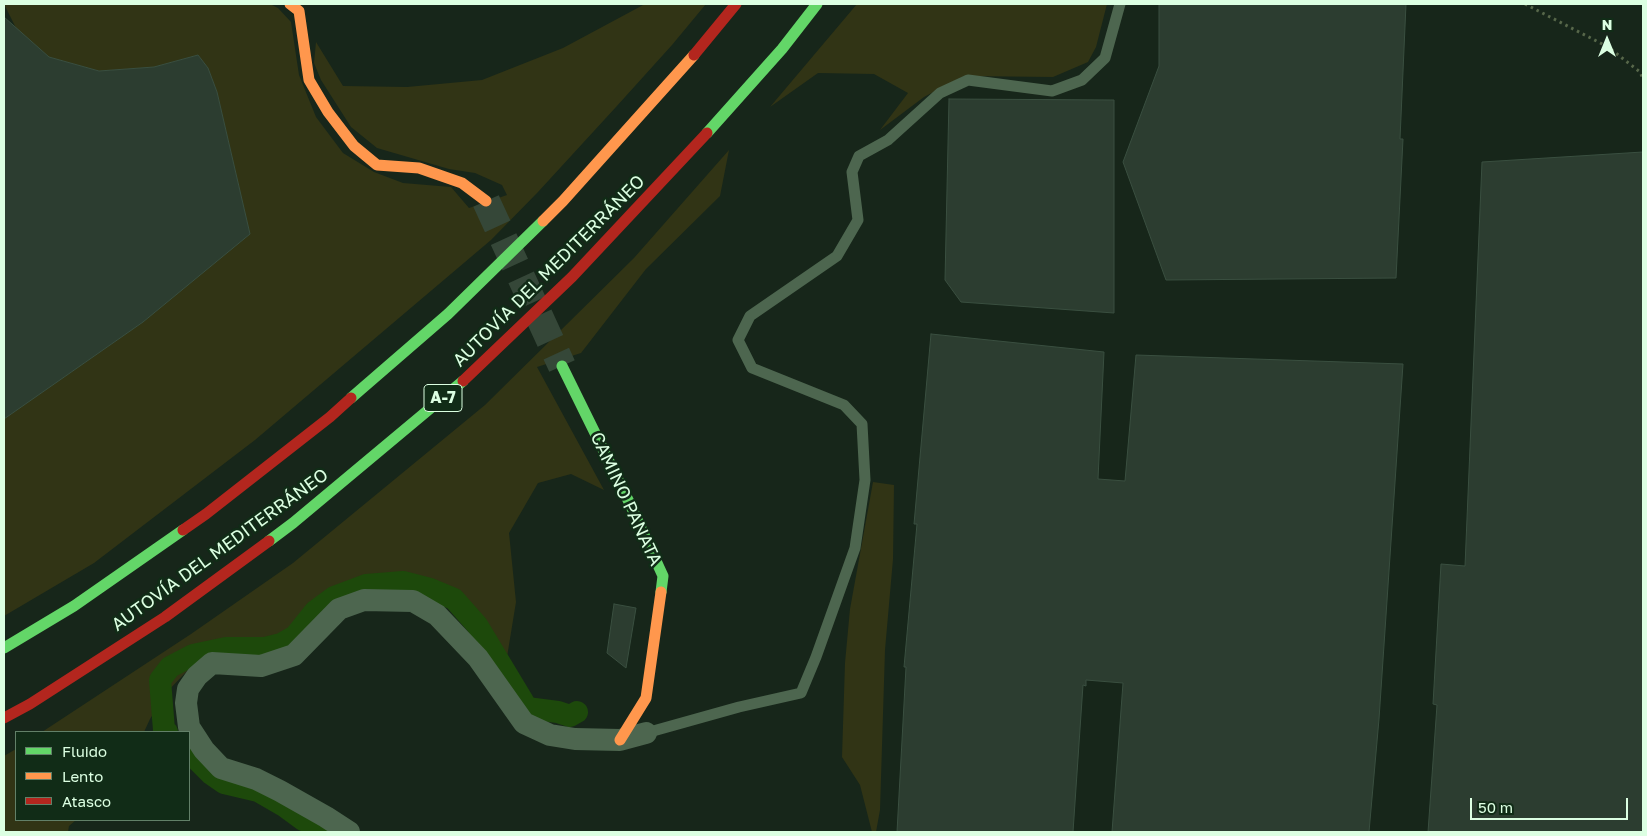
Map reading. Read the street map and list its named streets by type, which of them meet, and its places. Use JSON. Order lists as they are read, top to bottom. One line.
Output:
{"streets":{"main road":["AUTOVÍA DEL MEDITERRÁNEO","A-7","CAMINO PANATA"]},"legend":["Fluido","Lento","Atasco"],"scale_bar":"50 m","north":"top"}
